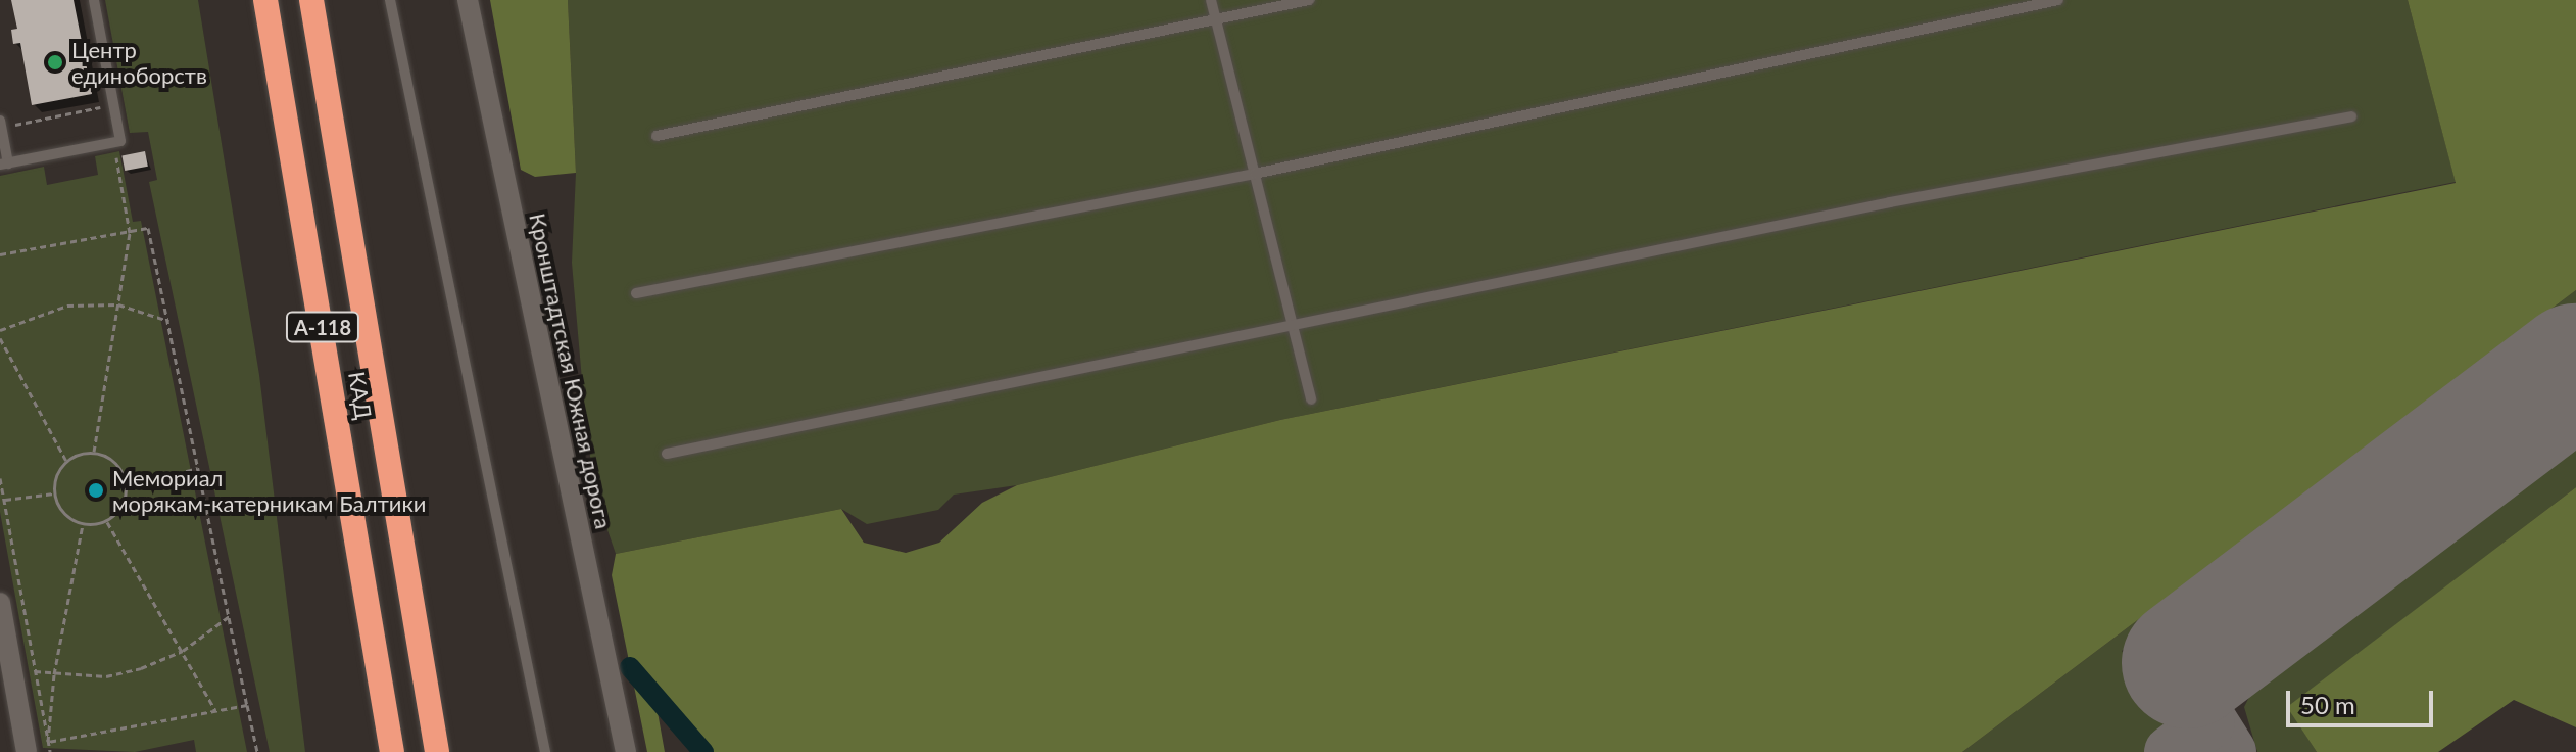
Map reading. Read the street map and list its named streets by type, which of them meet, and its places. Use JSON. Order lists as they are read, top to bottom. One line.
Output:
{"streets":{"highway":["А-118","КАД"],"street":["Кронштадтская Южная дорога"]},"places":["Центр единоборств","Мемориал морякам-катерникам Балтики"],"scale_bar":"50 m"}
